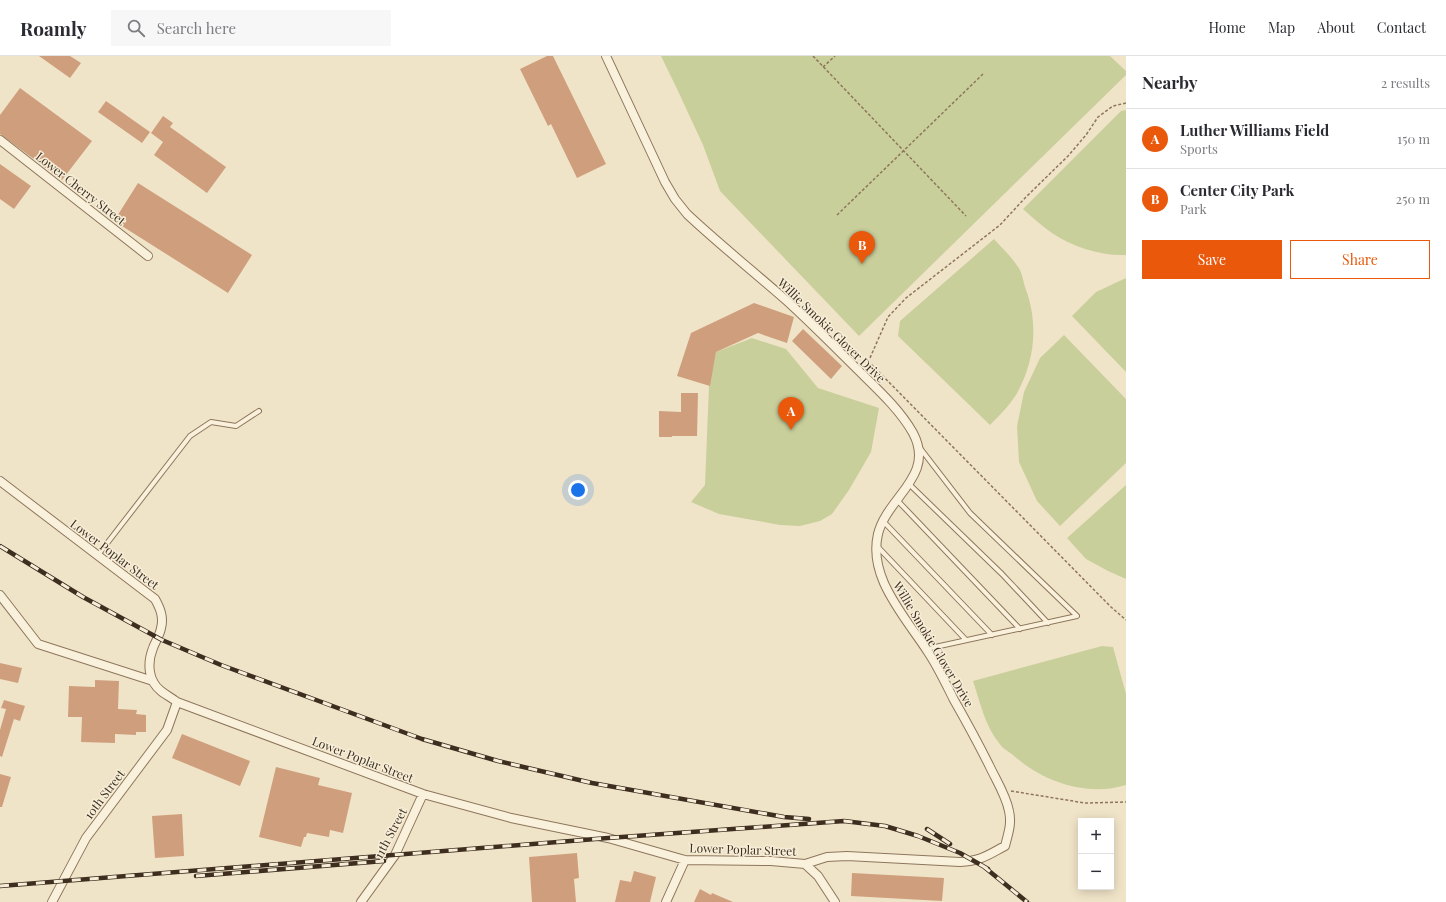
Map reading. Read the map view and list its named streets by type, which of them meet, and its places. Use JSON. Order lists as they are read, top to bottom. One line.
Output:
{"streets":{"street":["Lower Cherry Street","Willie Smokie Glover Drive","Lower Poplar Street","10th Street","11th Street"]},"crossings":[["Willie Smokie Glover Drive","Lower Poplar Street"],["Lower Poplar Street","10th Street"],["Lower Poplar Street","11th Street"]],"page":{"header":"Roamly","search":"Search here","nav":["Home","Map","About","Contact"],"heading":["Nearby","2 results"],"list":[{"mark":"A","name":"Luther Williams Field","note":"Sports","value":"150 m"},{"mark":"B","name":"Center City Park","note":"Park","value":"250 m"}],"buttons":["Save","Share"],"pins":["B","A"],"map_buttons":["+","−"]}}
